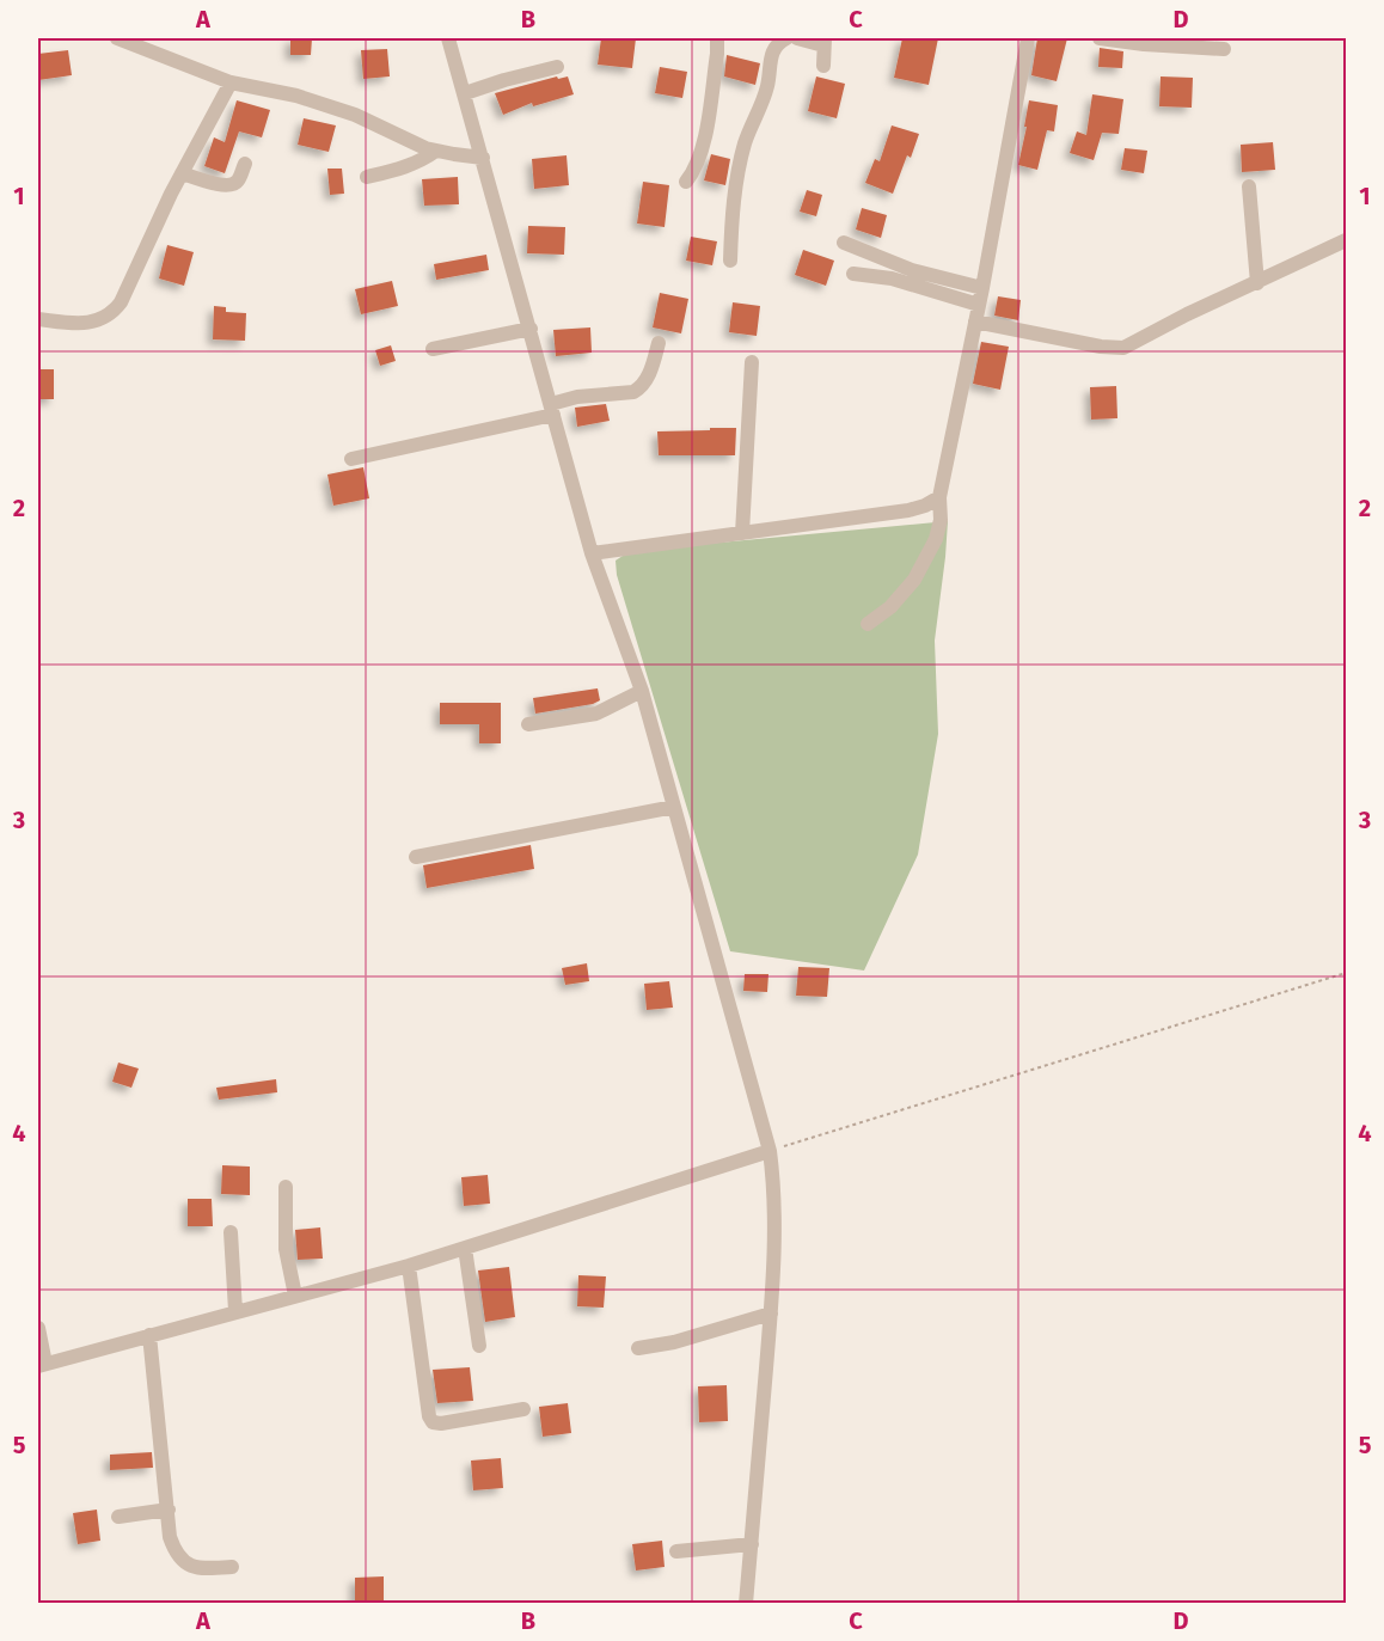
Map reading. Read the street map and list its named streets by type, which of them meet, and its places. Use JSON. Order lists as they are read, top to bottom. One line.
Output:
{"grid":{"columns":["A","B","C","D"],"rows":["1","2","3","4","5"]}}
